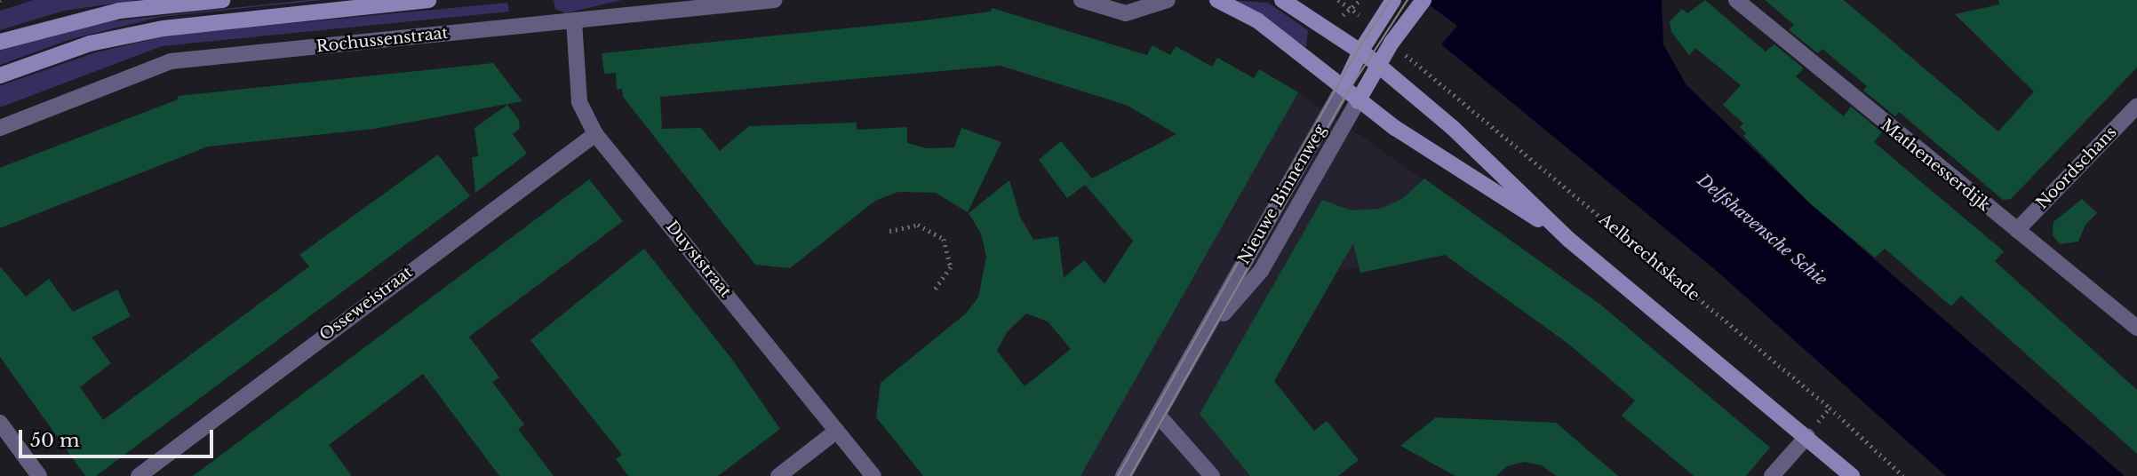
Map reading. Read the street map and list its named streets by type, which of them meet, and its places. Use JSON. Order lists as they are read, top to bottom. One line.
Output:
{"streets":{"street":["Rochussenstraat","Mathenesserdijk","Noordschans","Nieuwe Binnenweg","Duyststraat","Osseweistraat"],"path":["Aelbrechtskade"]},"crossings":[["Rochussenstraat","Duyststraat"],["Mathenesserdijk","Noordschans"],["Duyststraat","Osseweistraat"]],"water":["Delfshavensche Schie"],"scale_bar":"50 m"}
